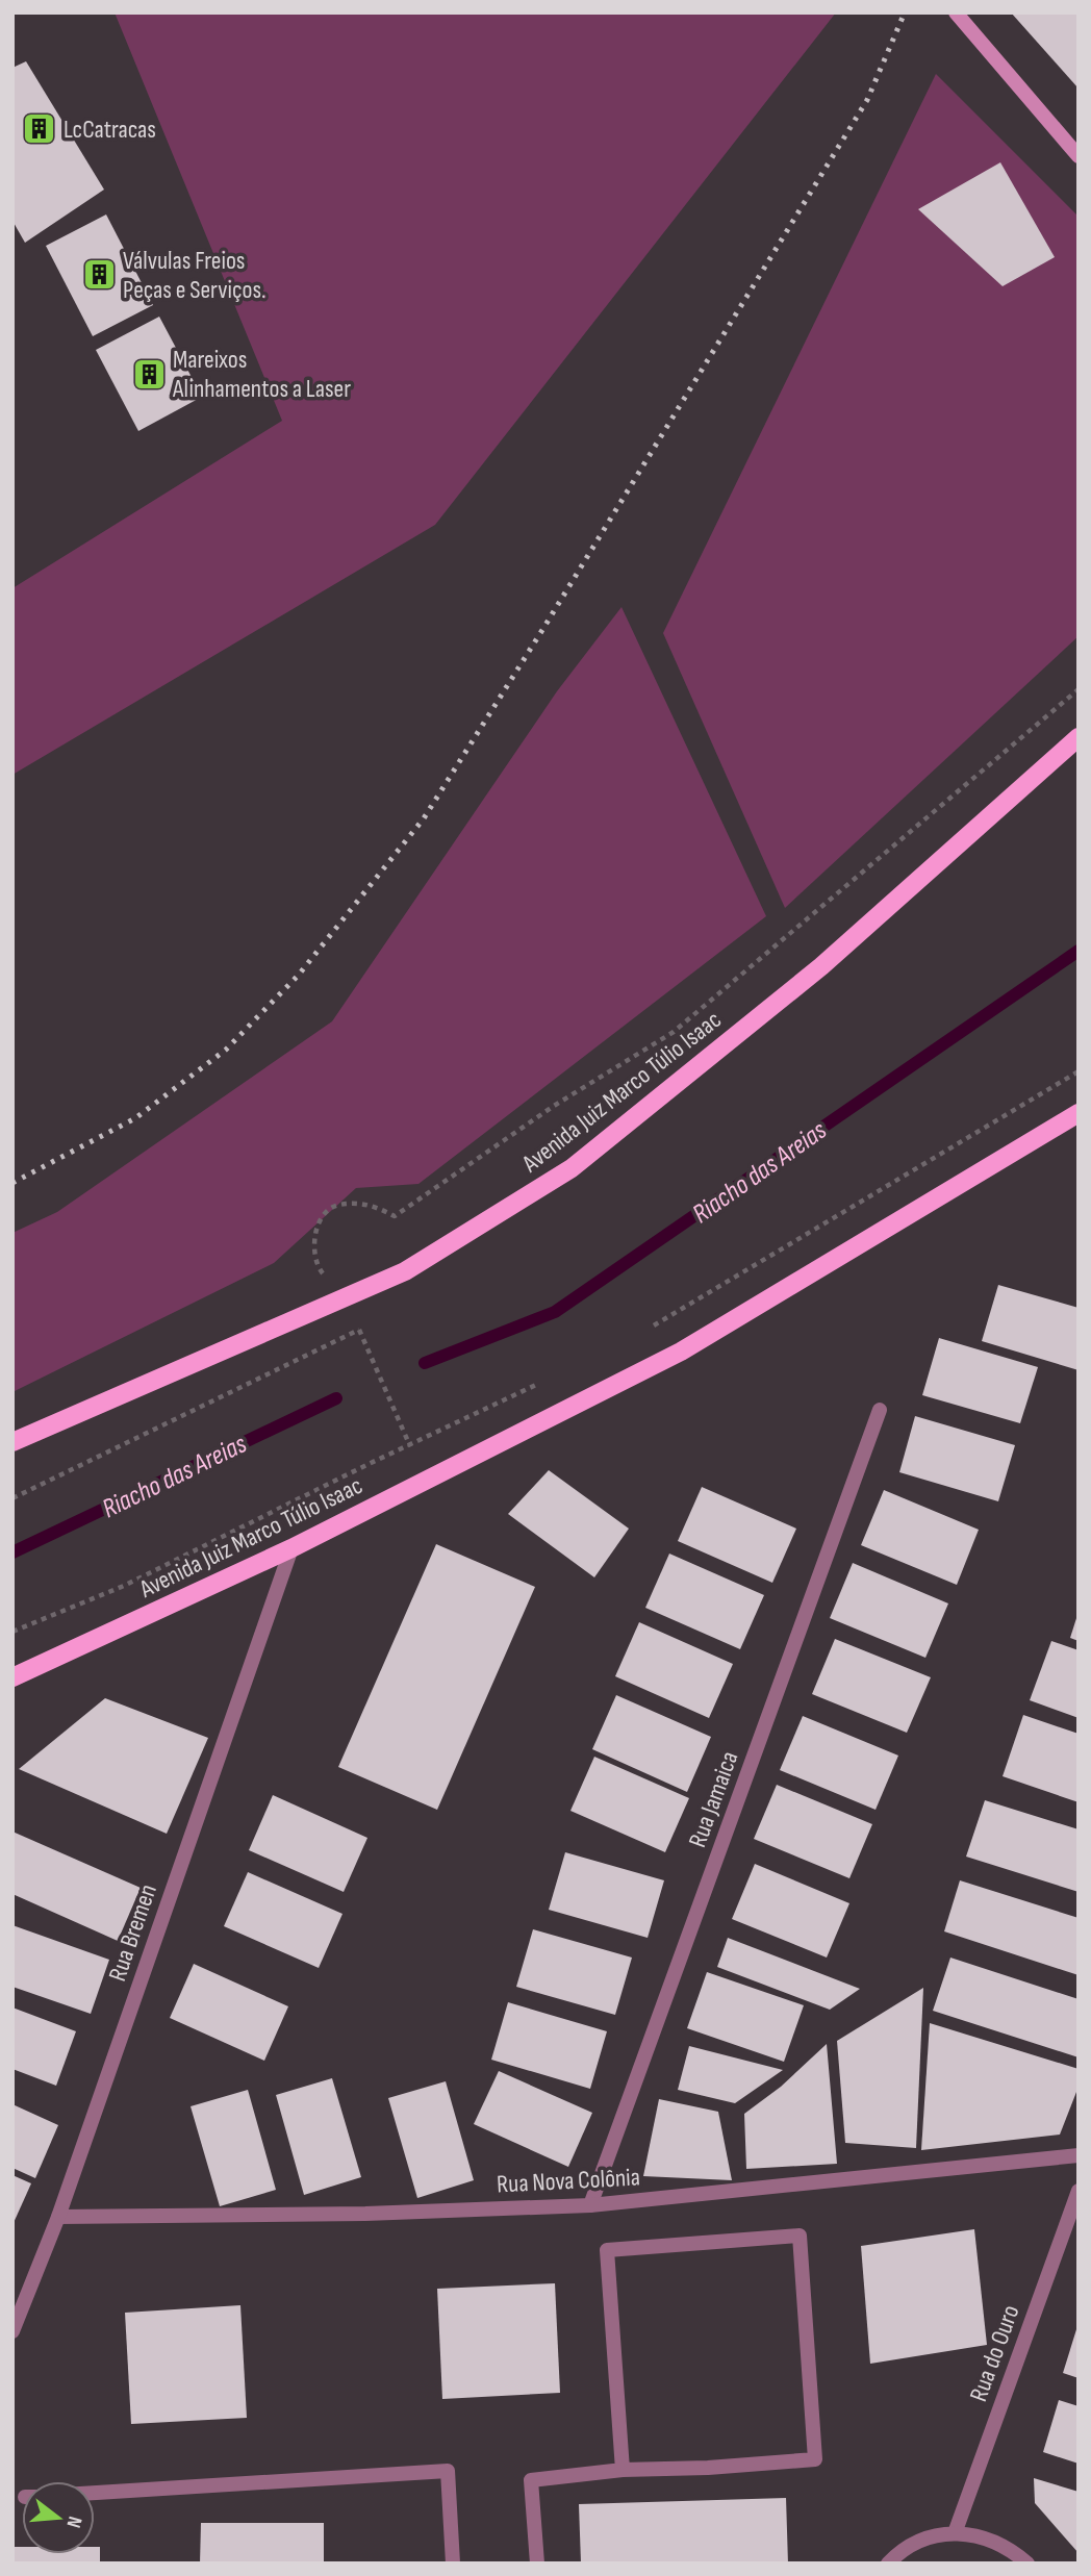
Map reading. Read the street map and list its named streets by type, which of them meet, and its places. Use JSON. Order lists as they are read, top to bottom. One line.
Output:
{"streets":{"main road":["Avenida Juiz Marco Túlio Isaac"],"street":["Rua Jamaica","Rua Bremen","Rua Nova Colônia","Rua do Ouro"]},"crossings":[["Avenida Juiz Marco Túlio Isaac","Rua Bremen"],["Rua Jamaica","Rua Nova Colônia"],["Rua Bremen","Rua Nova Colônia"]],"water":["Riacho das Areias"],"places":{"building":["LcCatracas","Válvulas Freios Peças e Serviços.","Mareixos Alinhamentos a Laser"]},"north":"right"}
